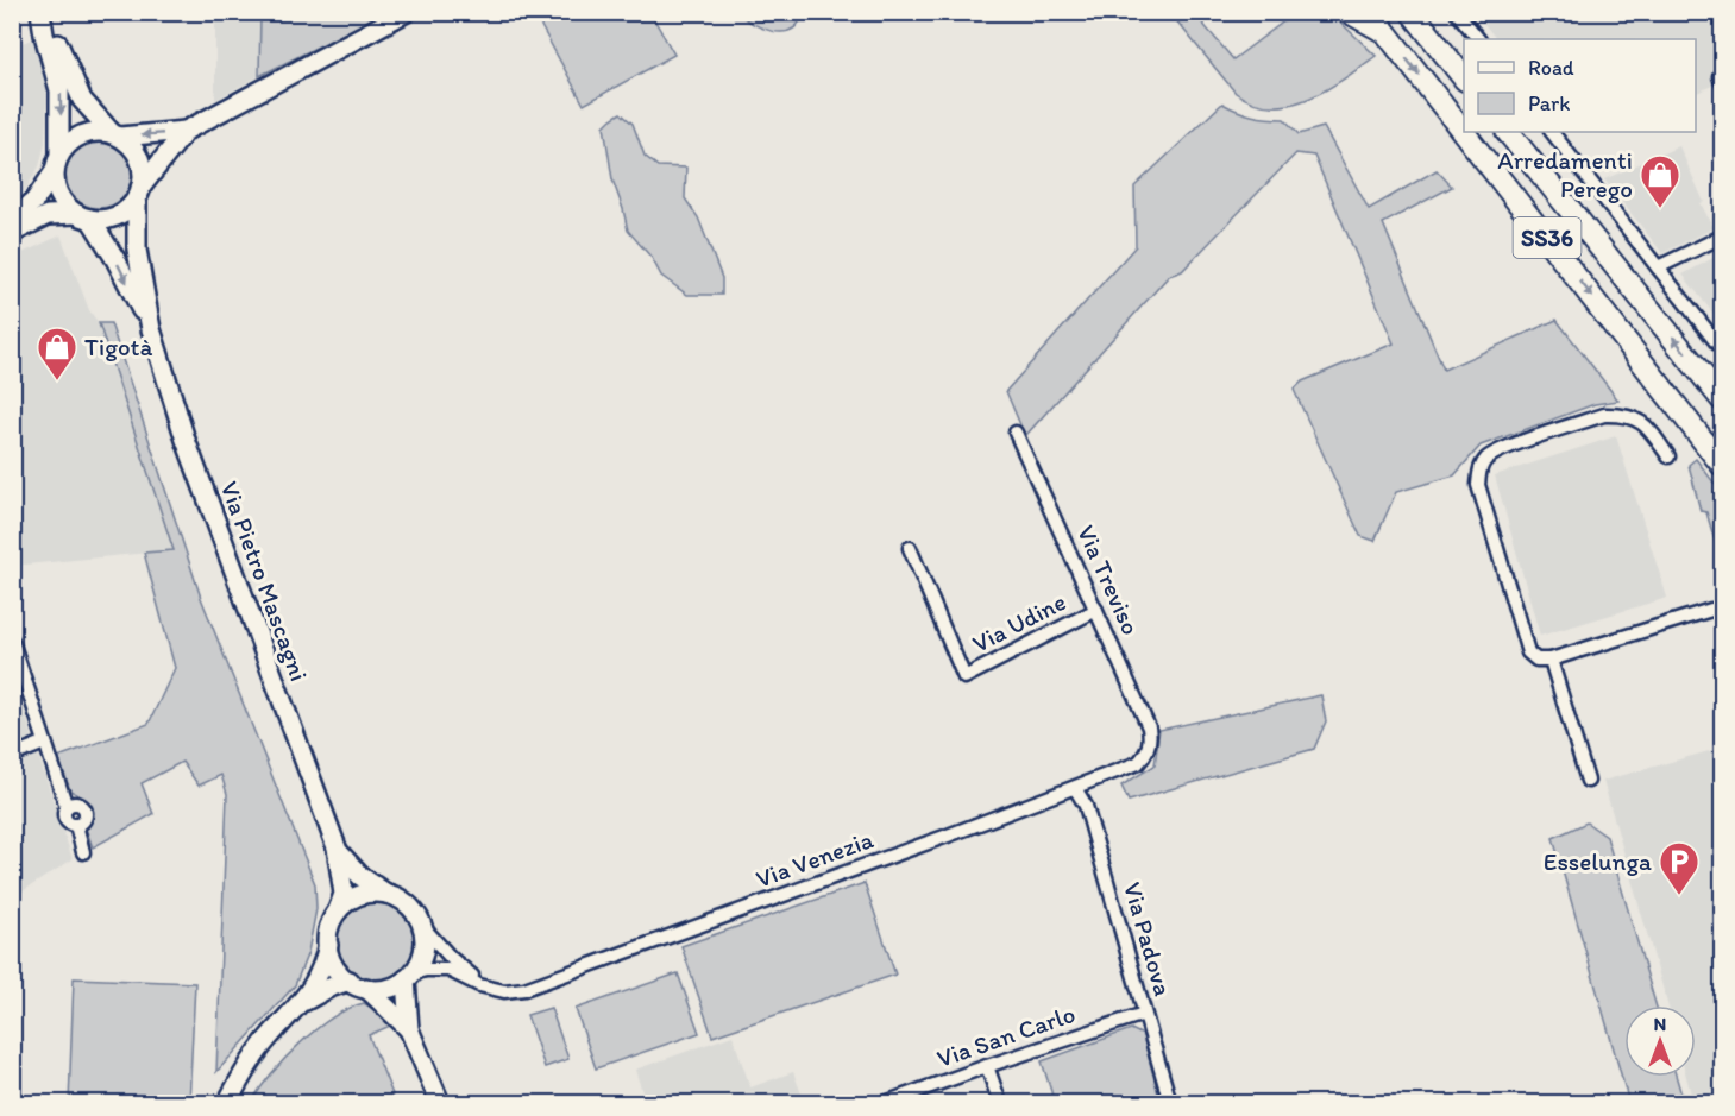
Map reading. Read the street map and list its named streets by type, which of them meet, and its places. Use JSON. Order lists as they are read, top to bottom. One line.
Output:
{"streets":{"highway":["SS36"],"main road":["Via Pietro Mascagni"],"street":["Via Treviso","Via Udine","Via Venezia","Via Padova","Via San Carlo"]},"crossings":[["Via Treviso","Via Udine"],["Via Treviso","Via Venezia"],["Via Pietro Mascagni","Via Venezia"],["Via Venezia","Via Padova"],["Via Padova","Via San Carlo"]],"places":{"shop":["Arredamenti Perego","Tigotà"],"parking":["Esselunga"]},"legend":["Road","Park"],"north":"top"}
